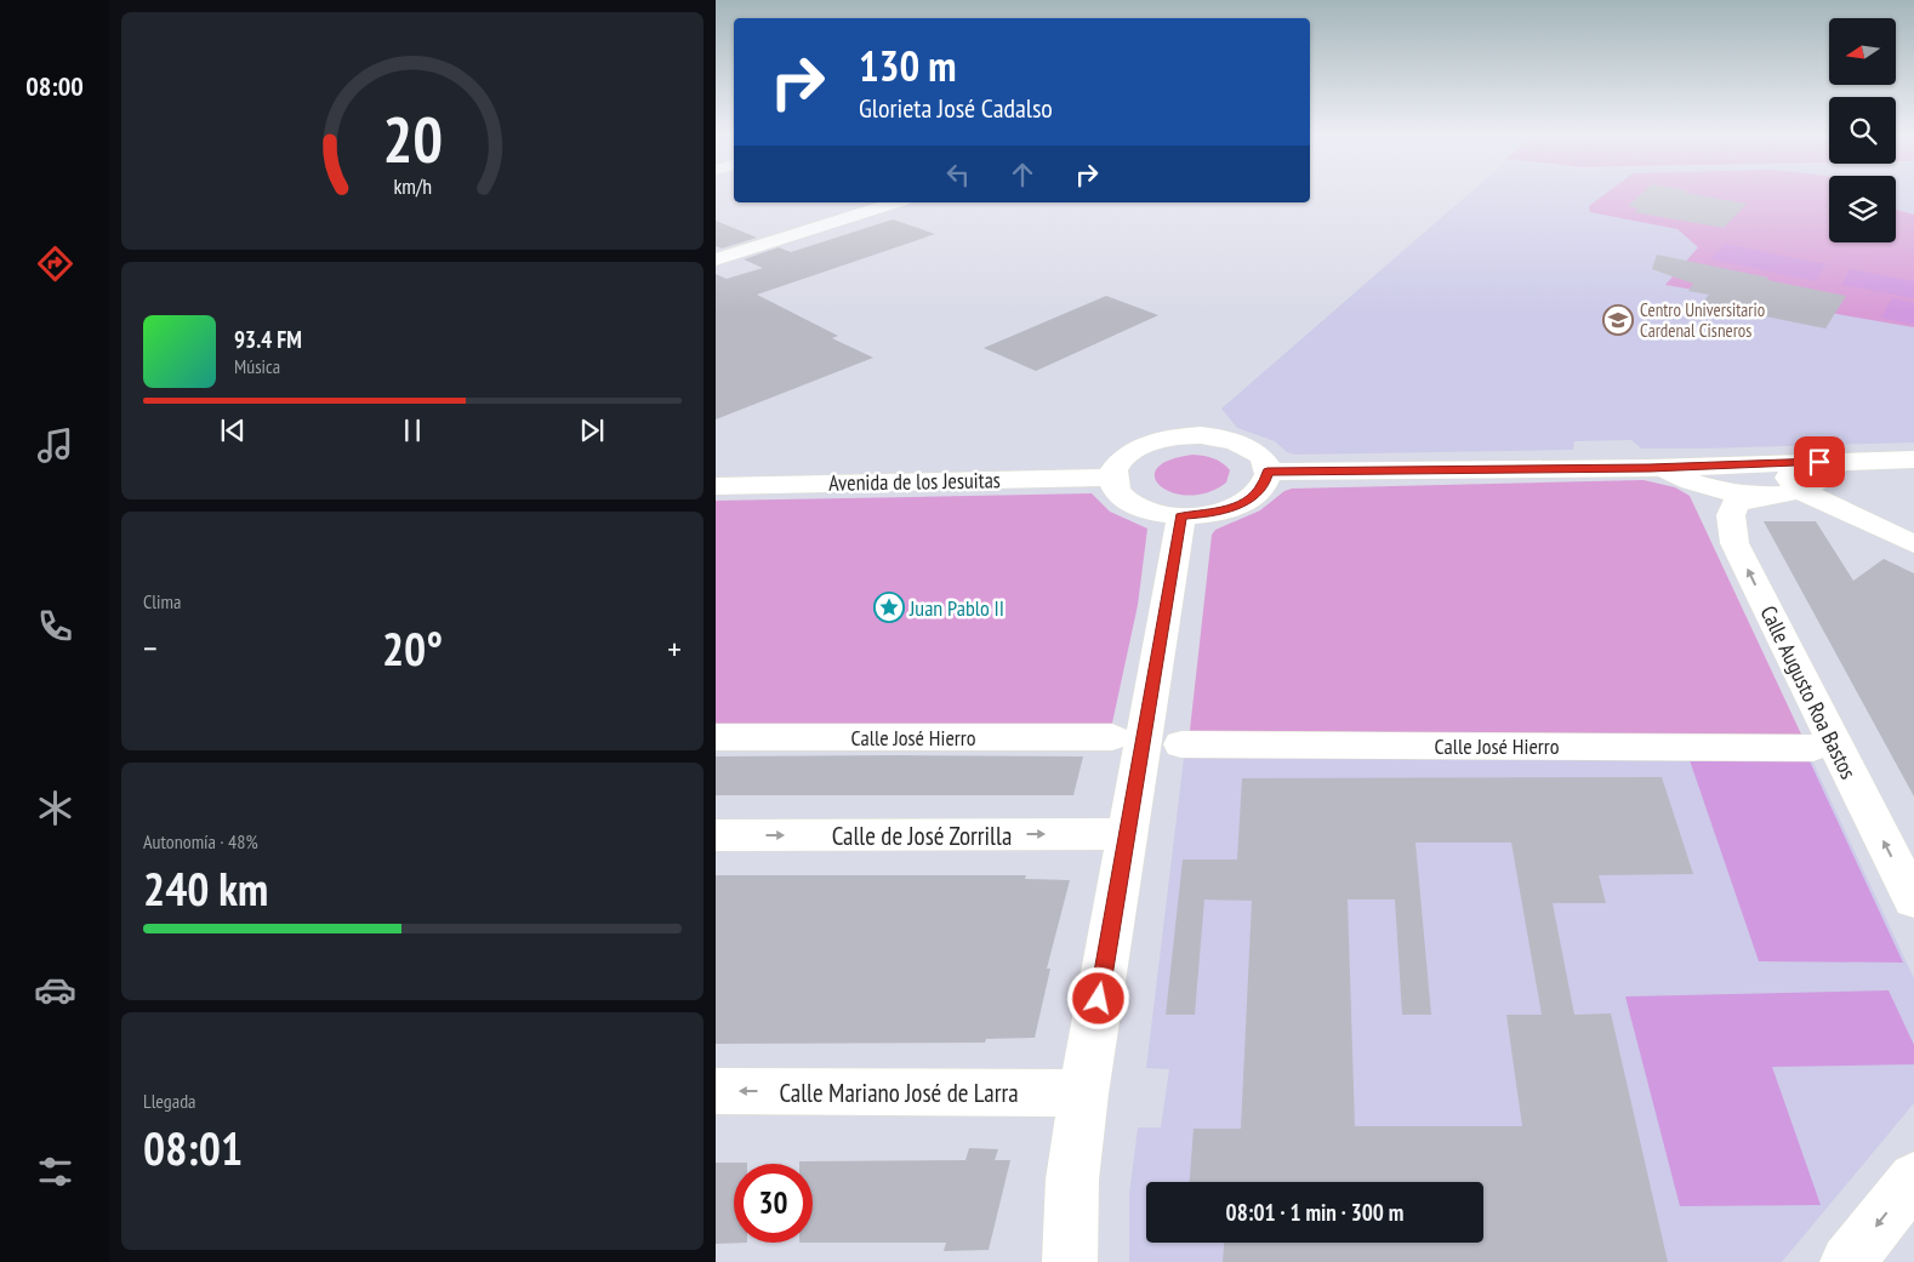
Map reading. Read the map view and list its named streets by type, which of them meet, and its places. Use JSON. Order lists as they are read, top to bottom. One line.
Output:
{"streets":{"street":["Avenida de los Jesuitas","Calle Augusto Roa Bastos","Calle José Hierro","Calle de José Zorrilla","Calle Mariano José de Larra"]},"one_way":["Calle Augusto Roa Bastos","Calle de José Zorrilla","Calle Mariano José de Larra"],"places":{"school or university":["Centro Universitario Cardenal Cisneros"],"place":["Juan Pablo II"]},"north":"left","page":{"tabs":"08:00","turn":["130 m","Glorieta José Cadalso"],"song":["93.4 FM","Música"],"tile":["Clima",["Autonomía · 48%","240 km"],["Llegada","08:01"]],"heat":["−","20°","+"],"limit":"30","trip":"08:01 · 1 min · 300 m","gauge":["20","km/h"]}}
